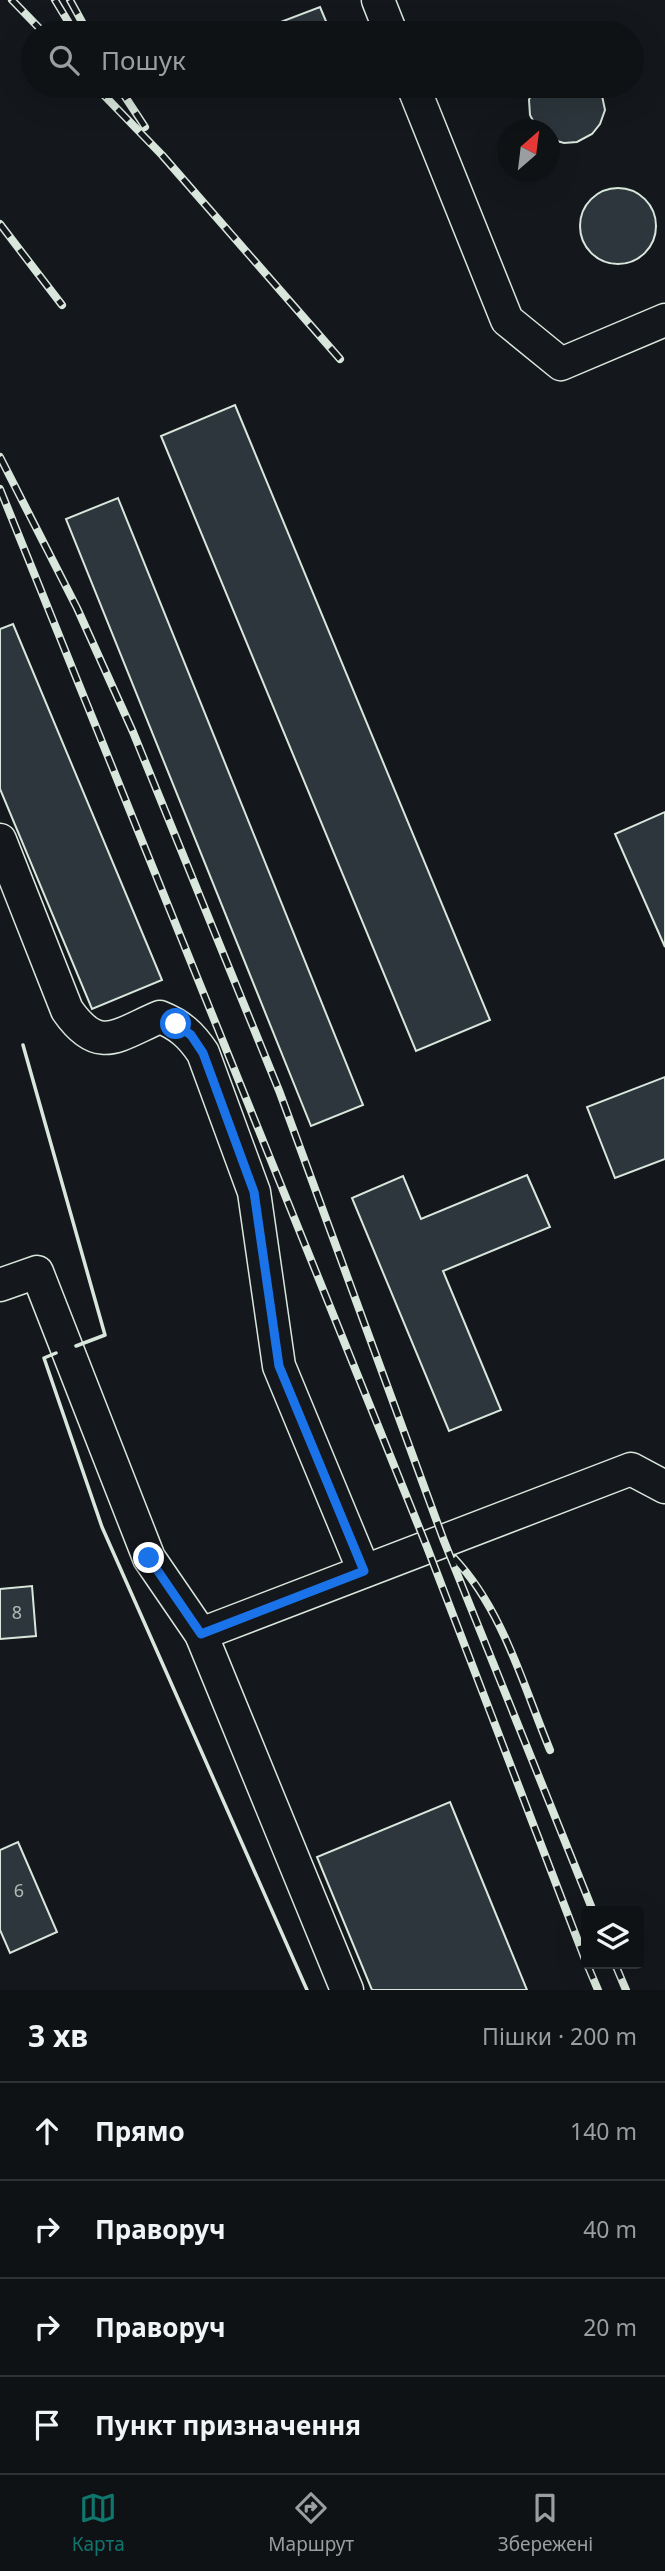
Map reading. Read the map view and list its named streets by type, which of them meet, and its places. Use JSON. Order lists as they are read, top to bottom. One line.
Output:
{"house_numbers":["8","6"],"north":"top right","page":{"search":"Пошук","heading":["3 хв","Пішки · 200 m"],"list":[["Прямо","140 m"],["Праворуч","40 m"],["Праворуч","20 m"],"Пункт призначення"],"nav":["Карта","Маршрут","Збережені"]}}
